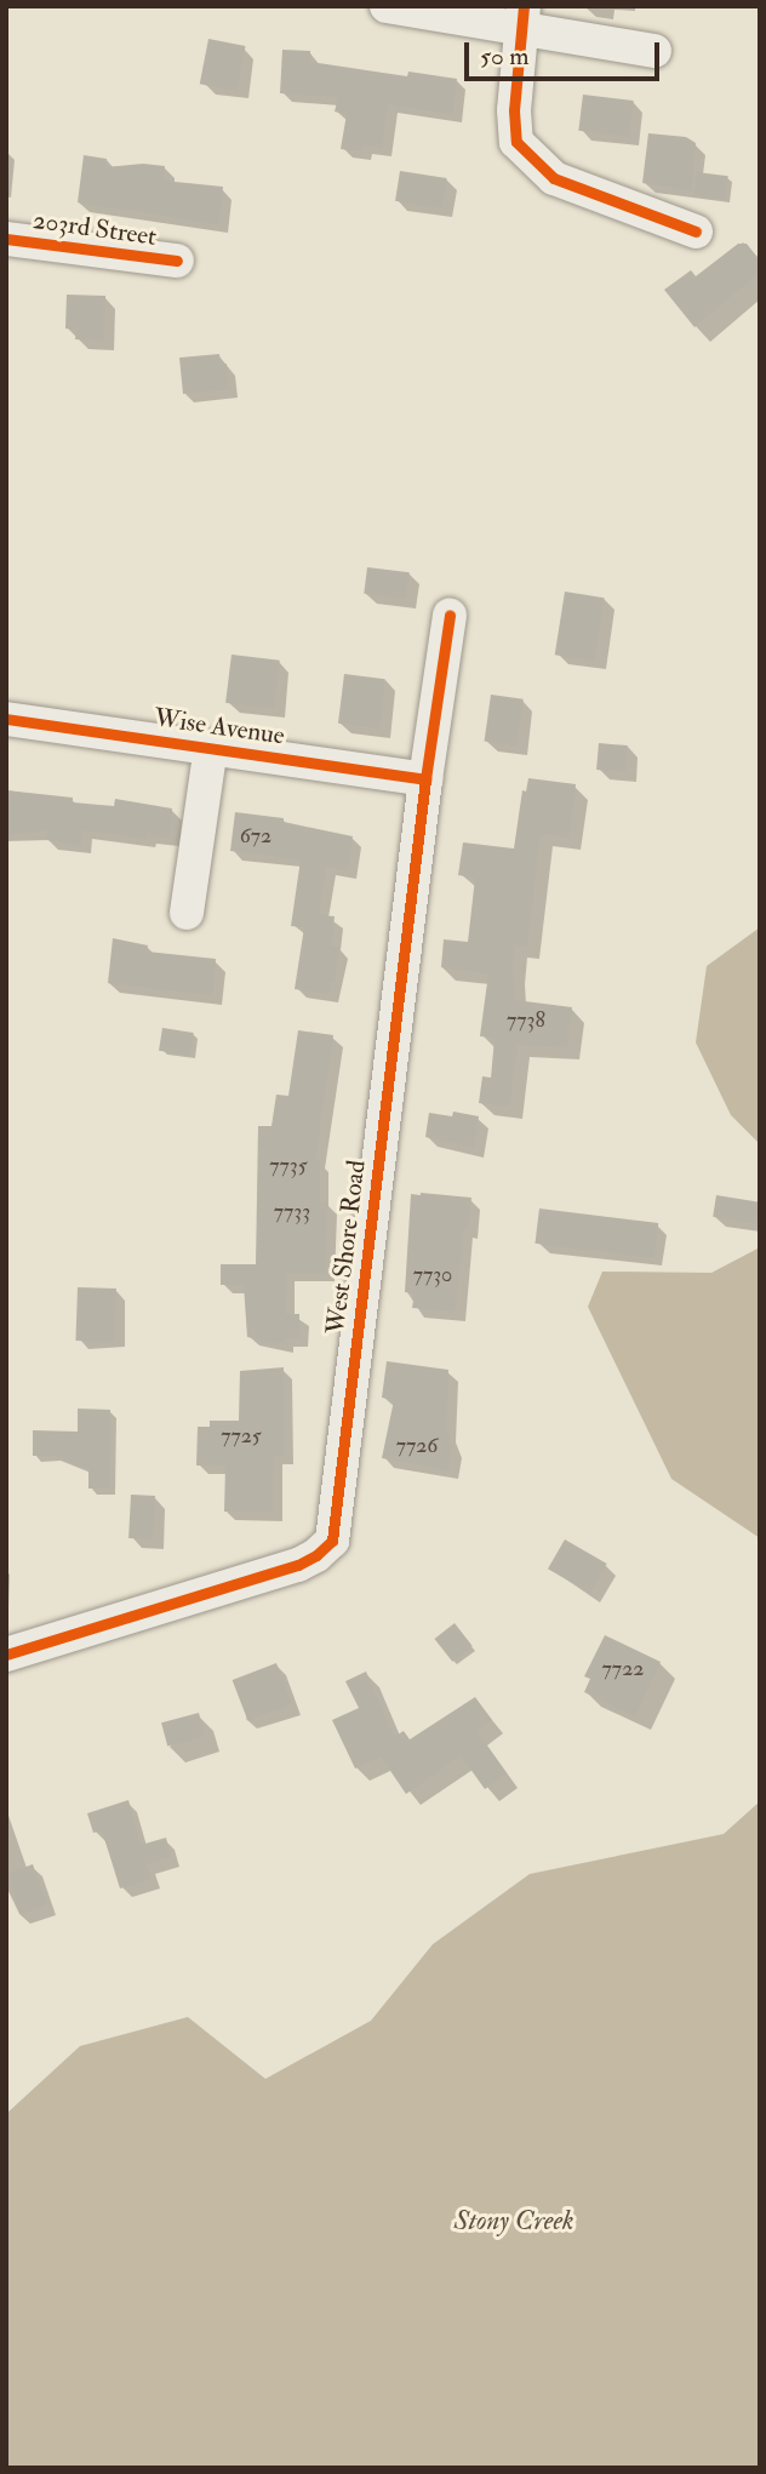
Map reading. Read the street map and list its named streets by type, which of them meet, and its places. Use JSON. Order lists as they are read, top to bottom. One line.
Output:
{"streets":{"street":["203rd Street","Wise Avenue","West Shore Road"]},"crossings":[["Wise Avenue","West Shore Road"]],"water":["Stony Creek"],"house_numbers":["672","7738","7735","7733","7730","7725","7726","7722"],"scale_bar":"50 m"}
